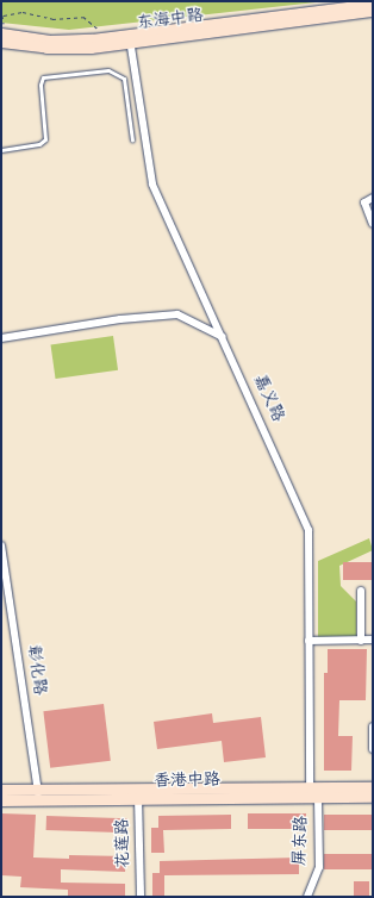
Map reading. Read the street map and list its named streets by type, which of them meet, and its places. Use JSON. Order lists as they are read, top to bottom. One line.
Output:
{"streets":{"main road":["东海中路","香港中路"],"street":["嘉义路","彰化路","屏东路","花莲路"]},"crossings":[["东海中路","嘉义路"],["嘉义路","香港中路"],["嘉义路","屏东路"],["彰化路","香港中路"],["香港中路","屏东路"],["香港中路","花莲路"]]}
